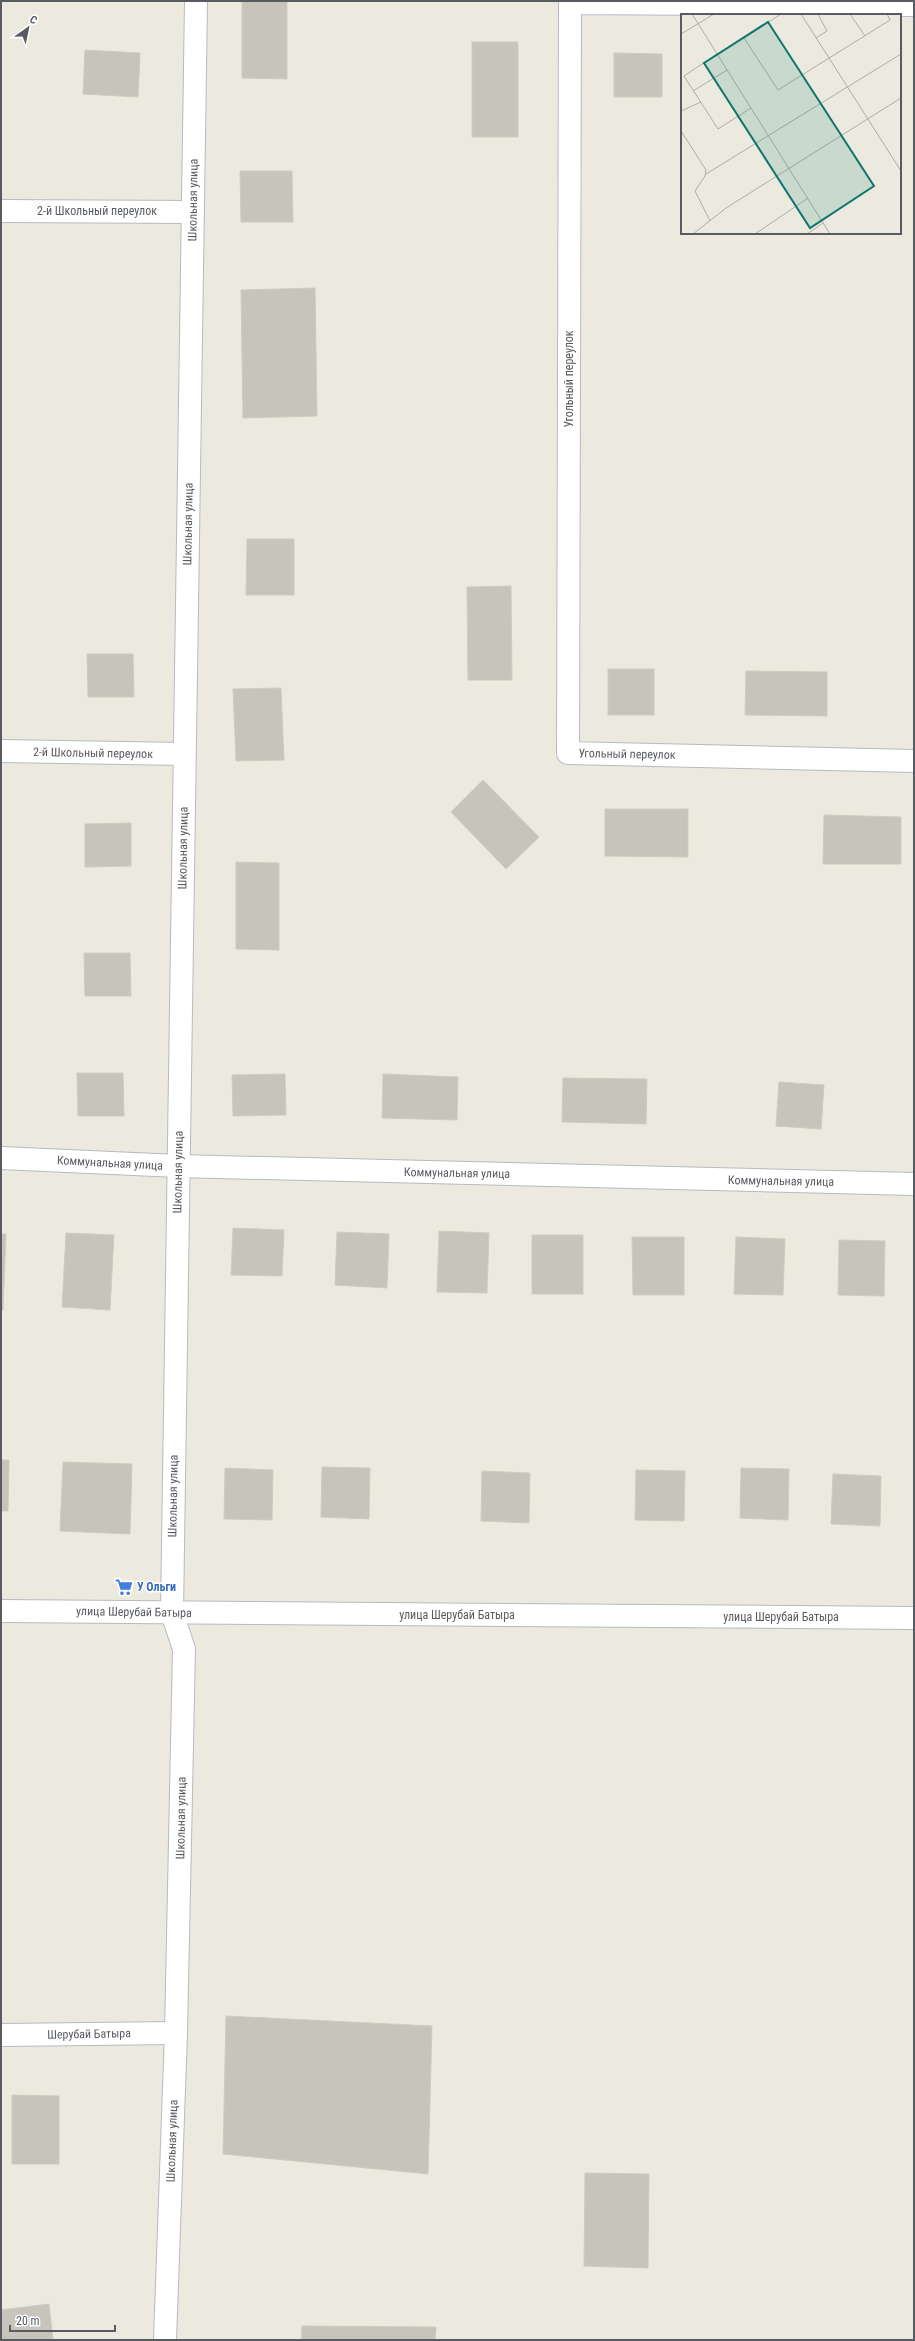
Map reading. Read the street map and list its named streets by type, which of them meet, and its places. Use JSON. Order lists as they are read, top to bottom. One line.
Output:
{"streets":{"street":["Школьная улица","2-й Школьный переулок","Угольный переулок","Коммунальная улица","улица Шерубай Батыра","Шерубай Батыра"]},"crossings":[["Школьная улица","2-й Школьный переулок"],["Школьная улица","Коммунальная улица"],["Школьная улица","улица Шерубай Батыра"],["Школьная улица","Шерубай Батыра"]],"places":{"supermarket":["У Ольги"]},"scale_bar":"20 m","north":"top right"}
